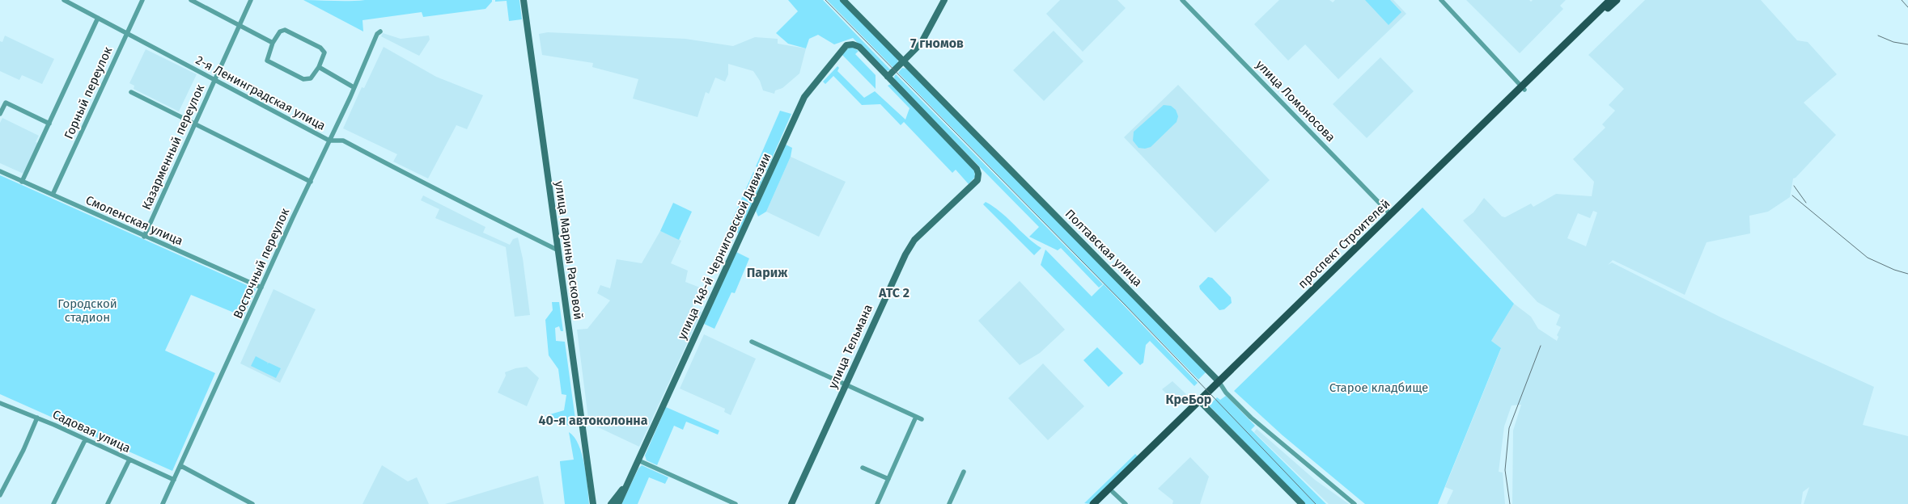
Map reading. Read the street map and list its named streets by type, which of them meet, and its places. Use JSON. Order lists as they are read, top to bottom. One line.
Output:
{"streets":{"main road":["проспект Строителей"],"street":["Горный переулок","2-я Ленинградская улица","улица Ломоносова","Казарменный переулок","Смоленская улица","улица 148-й Черниговской Дивизии","Полтавская улица","улица Марины Расковой","Восточный переулок","улица Тельмана","Садовая улица"]},"crossings":[["Горный переулок","2-я Ленинградская улица"],["Горный переулок","Смоленская улица"],["2-я Ленинградская улица","Казарменный переулок"],["2-я Ленинградская улица","улица Марины Расковой"],["2-я Ленинградская улица","Восточный переулок"],["улица Ломоносова","проспект Строителей"],["Казарменный переулок","Смоленская улица"],["Смоленская улица","Восточный переулок"],["проспект Строителей","Полтавская улица"],["улица 148-й Черниговской Дивизии","улица Тельмана"],["Восточный переулок","Садовая улица"]],"districts":["7 гномов","Париж","АТС 2","КреБор","40-я автоколонна"],"parks":["Городской стадион","Старое кладбище"]}
